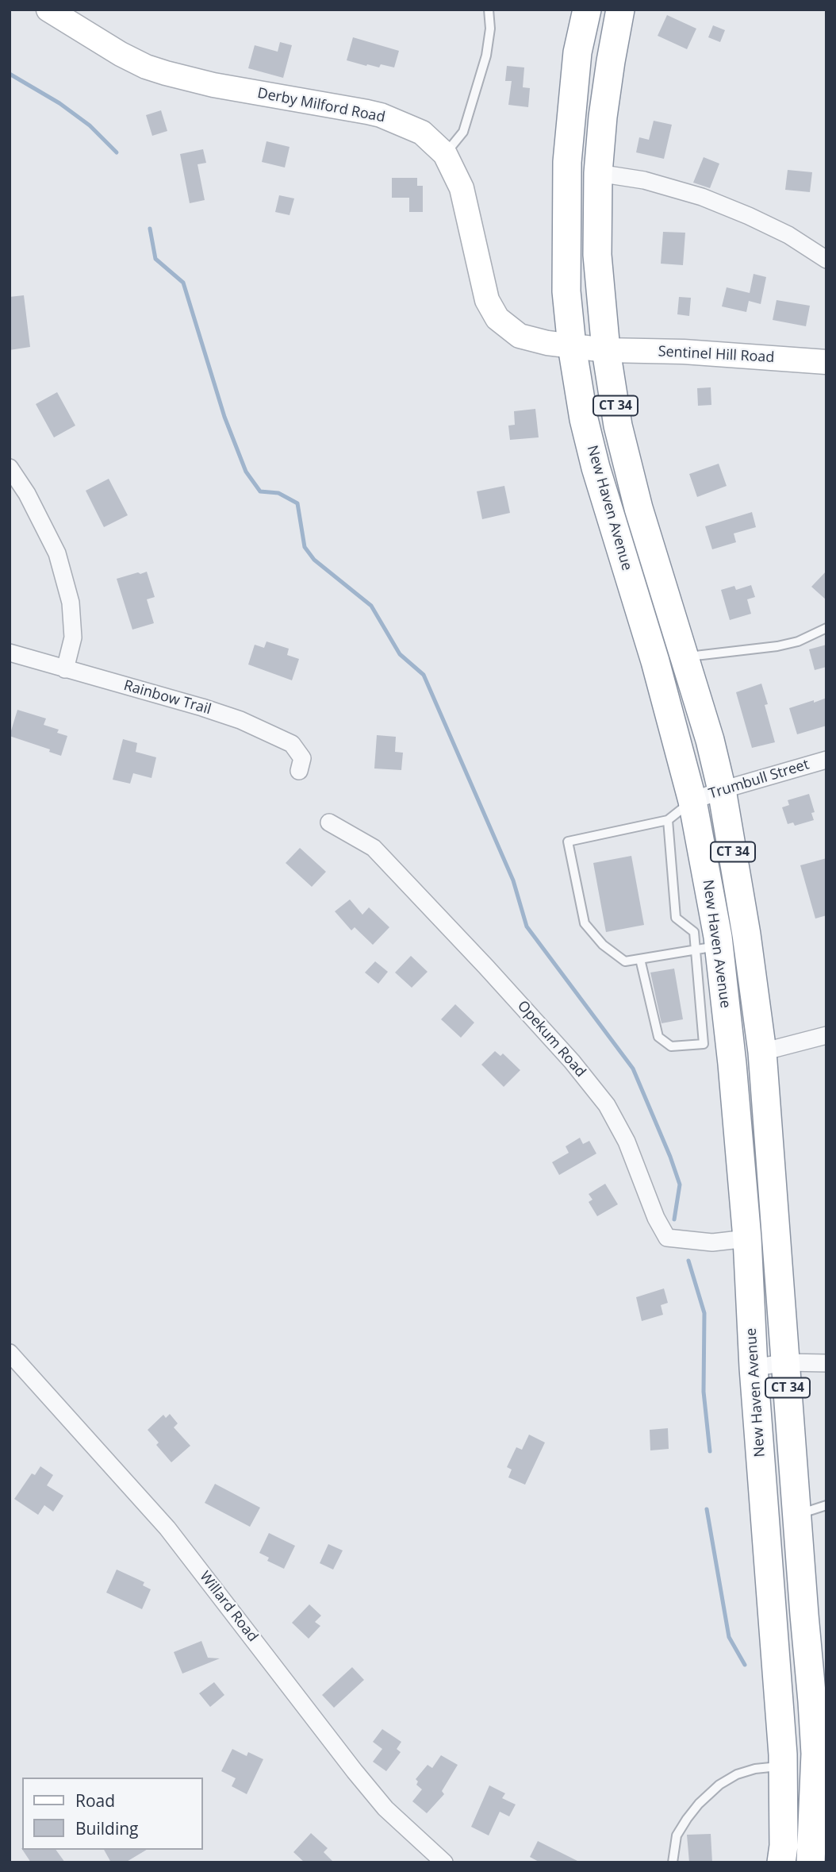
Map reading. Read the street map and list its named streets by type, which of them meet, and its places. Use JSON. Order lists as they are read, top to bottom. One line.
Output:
{"streets":{"highway":["CT 34","New Haven Avenue"],"main road":["Derby Milford Road","Sentinel Hill Road"],"street":["Rainbow Trail","Trumbull Street","Opekum Road","Willard Road"]},"crossings":[["Derby Milford Road","Sentinel Hill Road"],["Derby Milford Road","New Haven Avenue"],["Sentinel Hill Road","New Haven Avenue"],["New Haven Avenue","Trumbull Street"],["New Haven Avenue","Opekum Road"]],"legend":["Road","Building"]}
